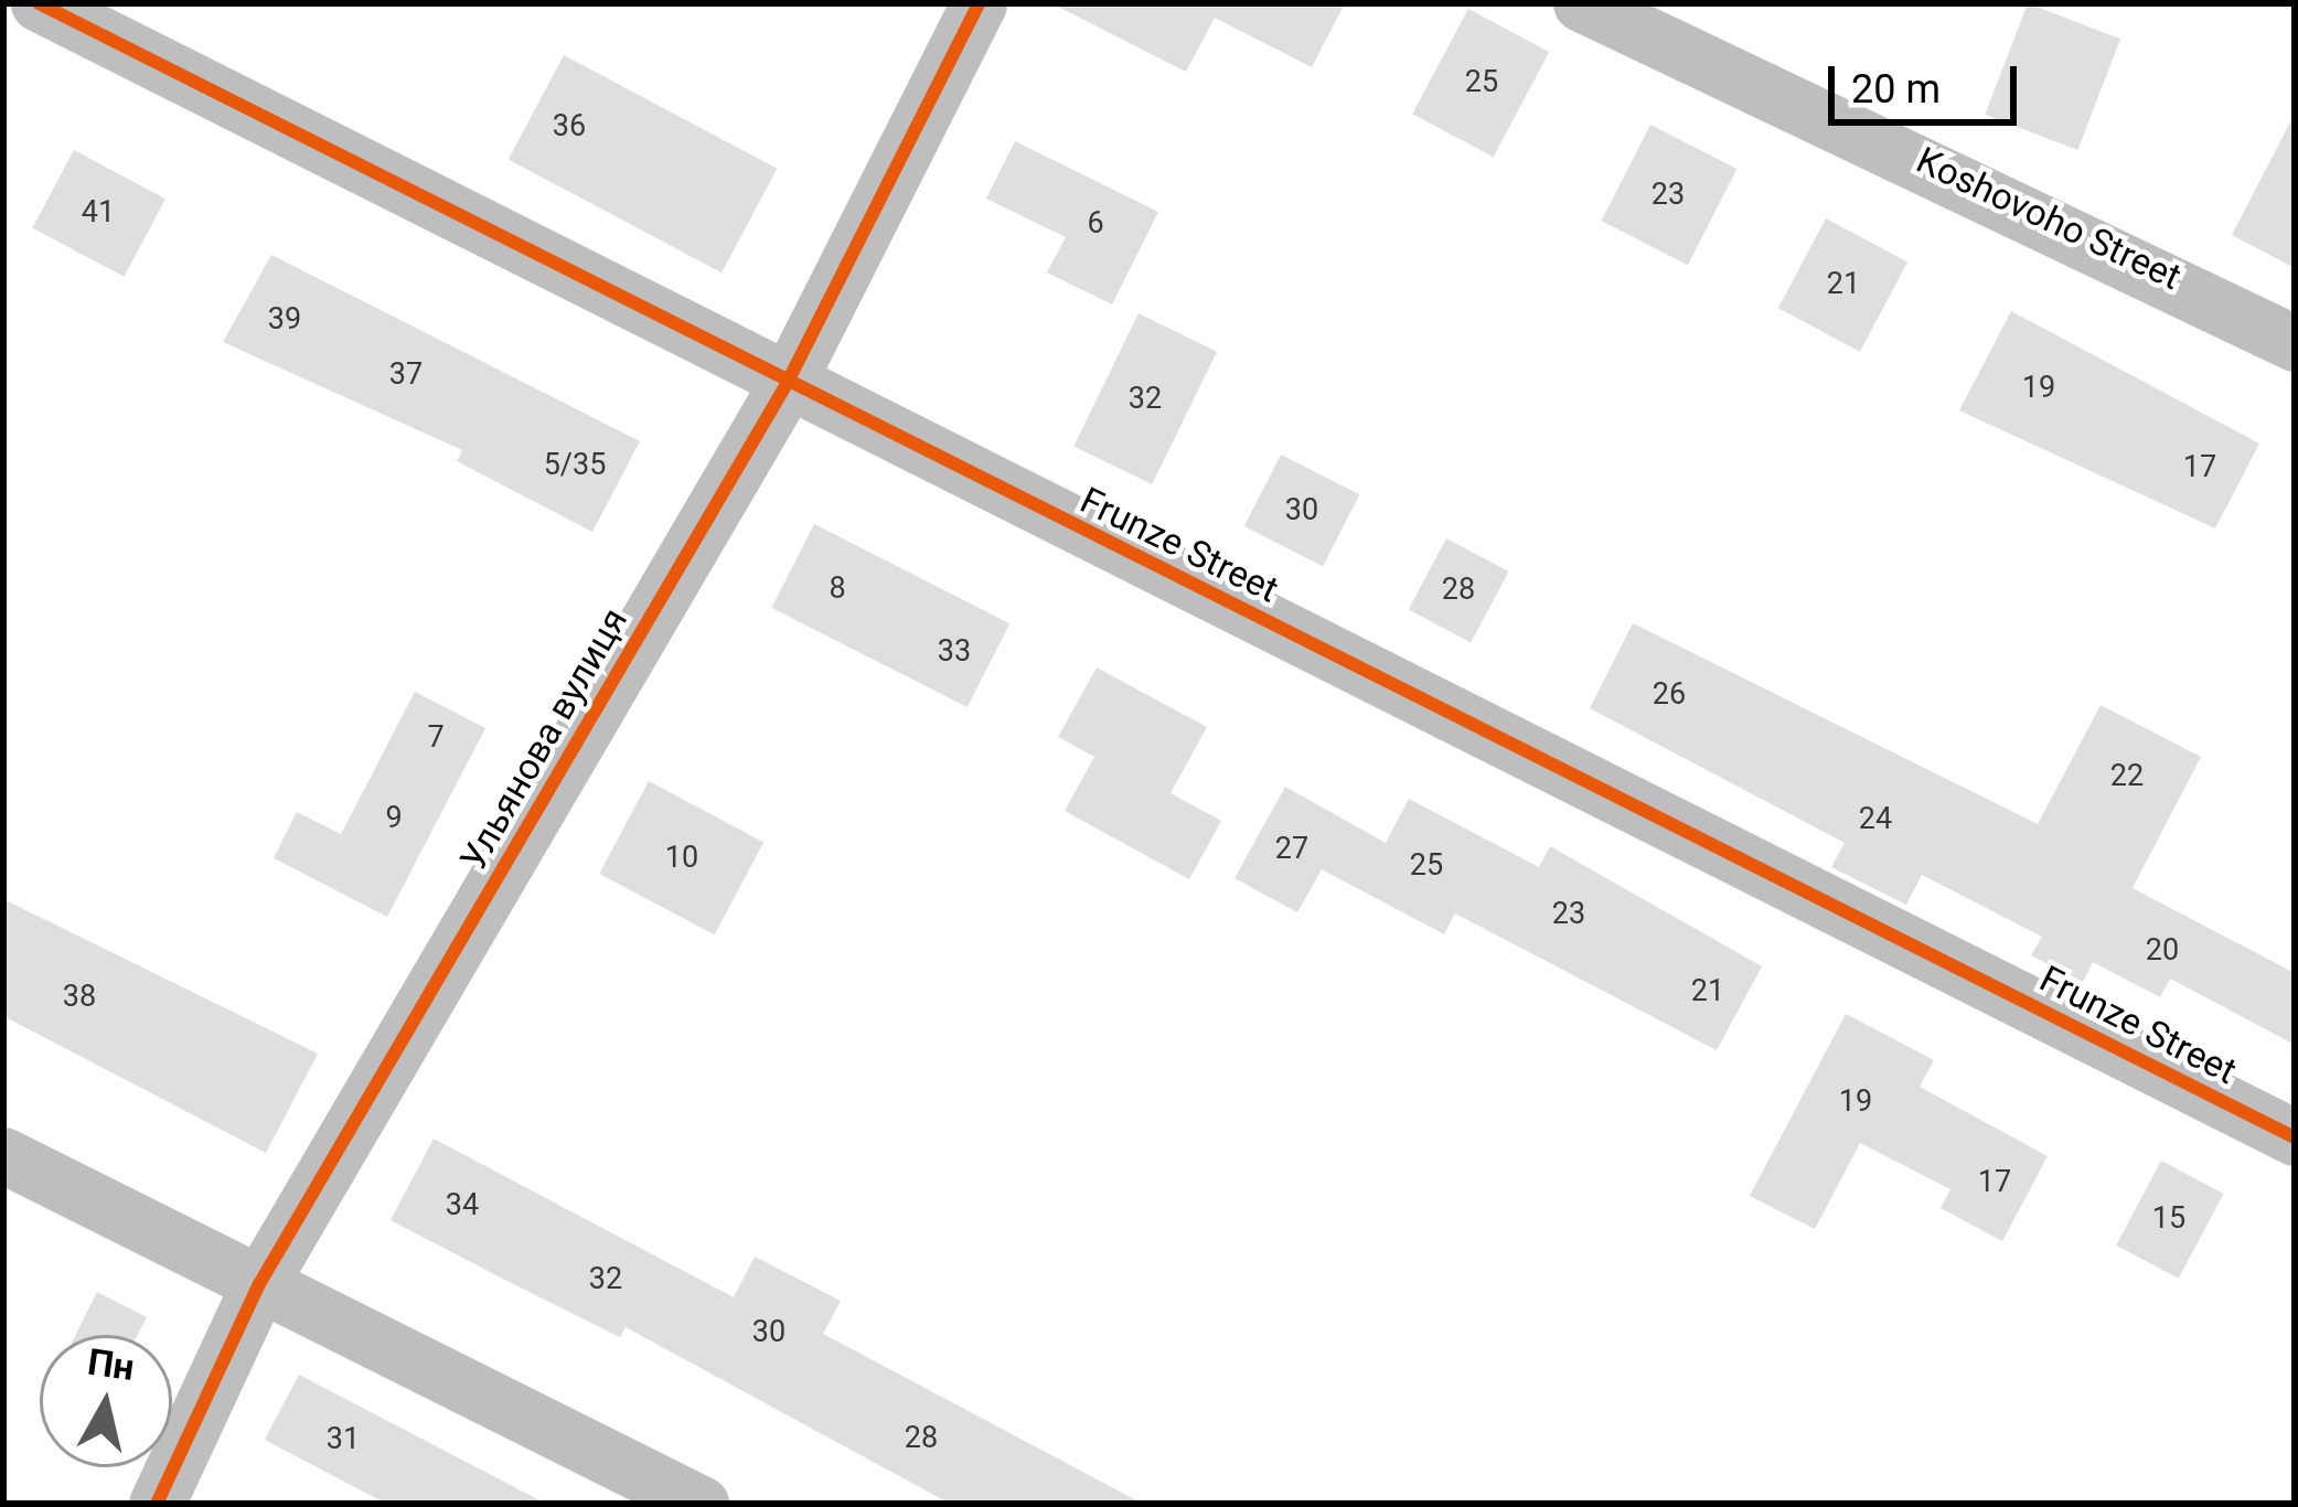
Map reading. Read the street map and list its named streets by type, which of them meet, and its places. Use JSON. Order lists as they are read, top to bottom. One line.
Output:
{"streets":{"street":["Koshovoho Street","Frunze Street","Ульянова вулиця"]},"crossings":[["Frunze Street","Ульянова вулиця"]],"house_numbers":["25","36","23","41","6","21","39","37","19","32","5/35","17","30","8","28","33","26","7","22","9","24","27","10","25","23","20","21","38","19","17","34","15","32","30","28","31"],"scale_bar":"20 m","north":"top"}
